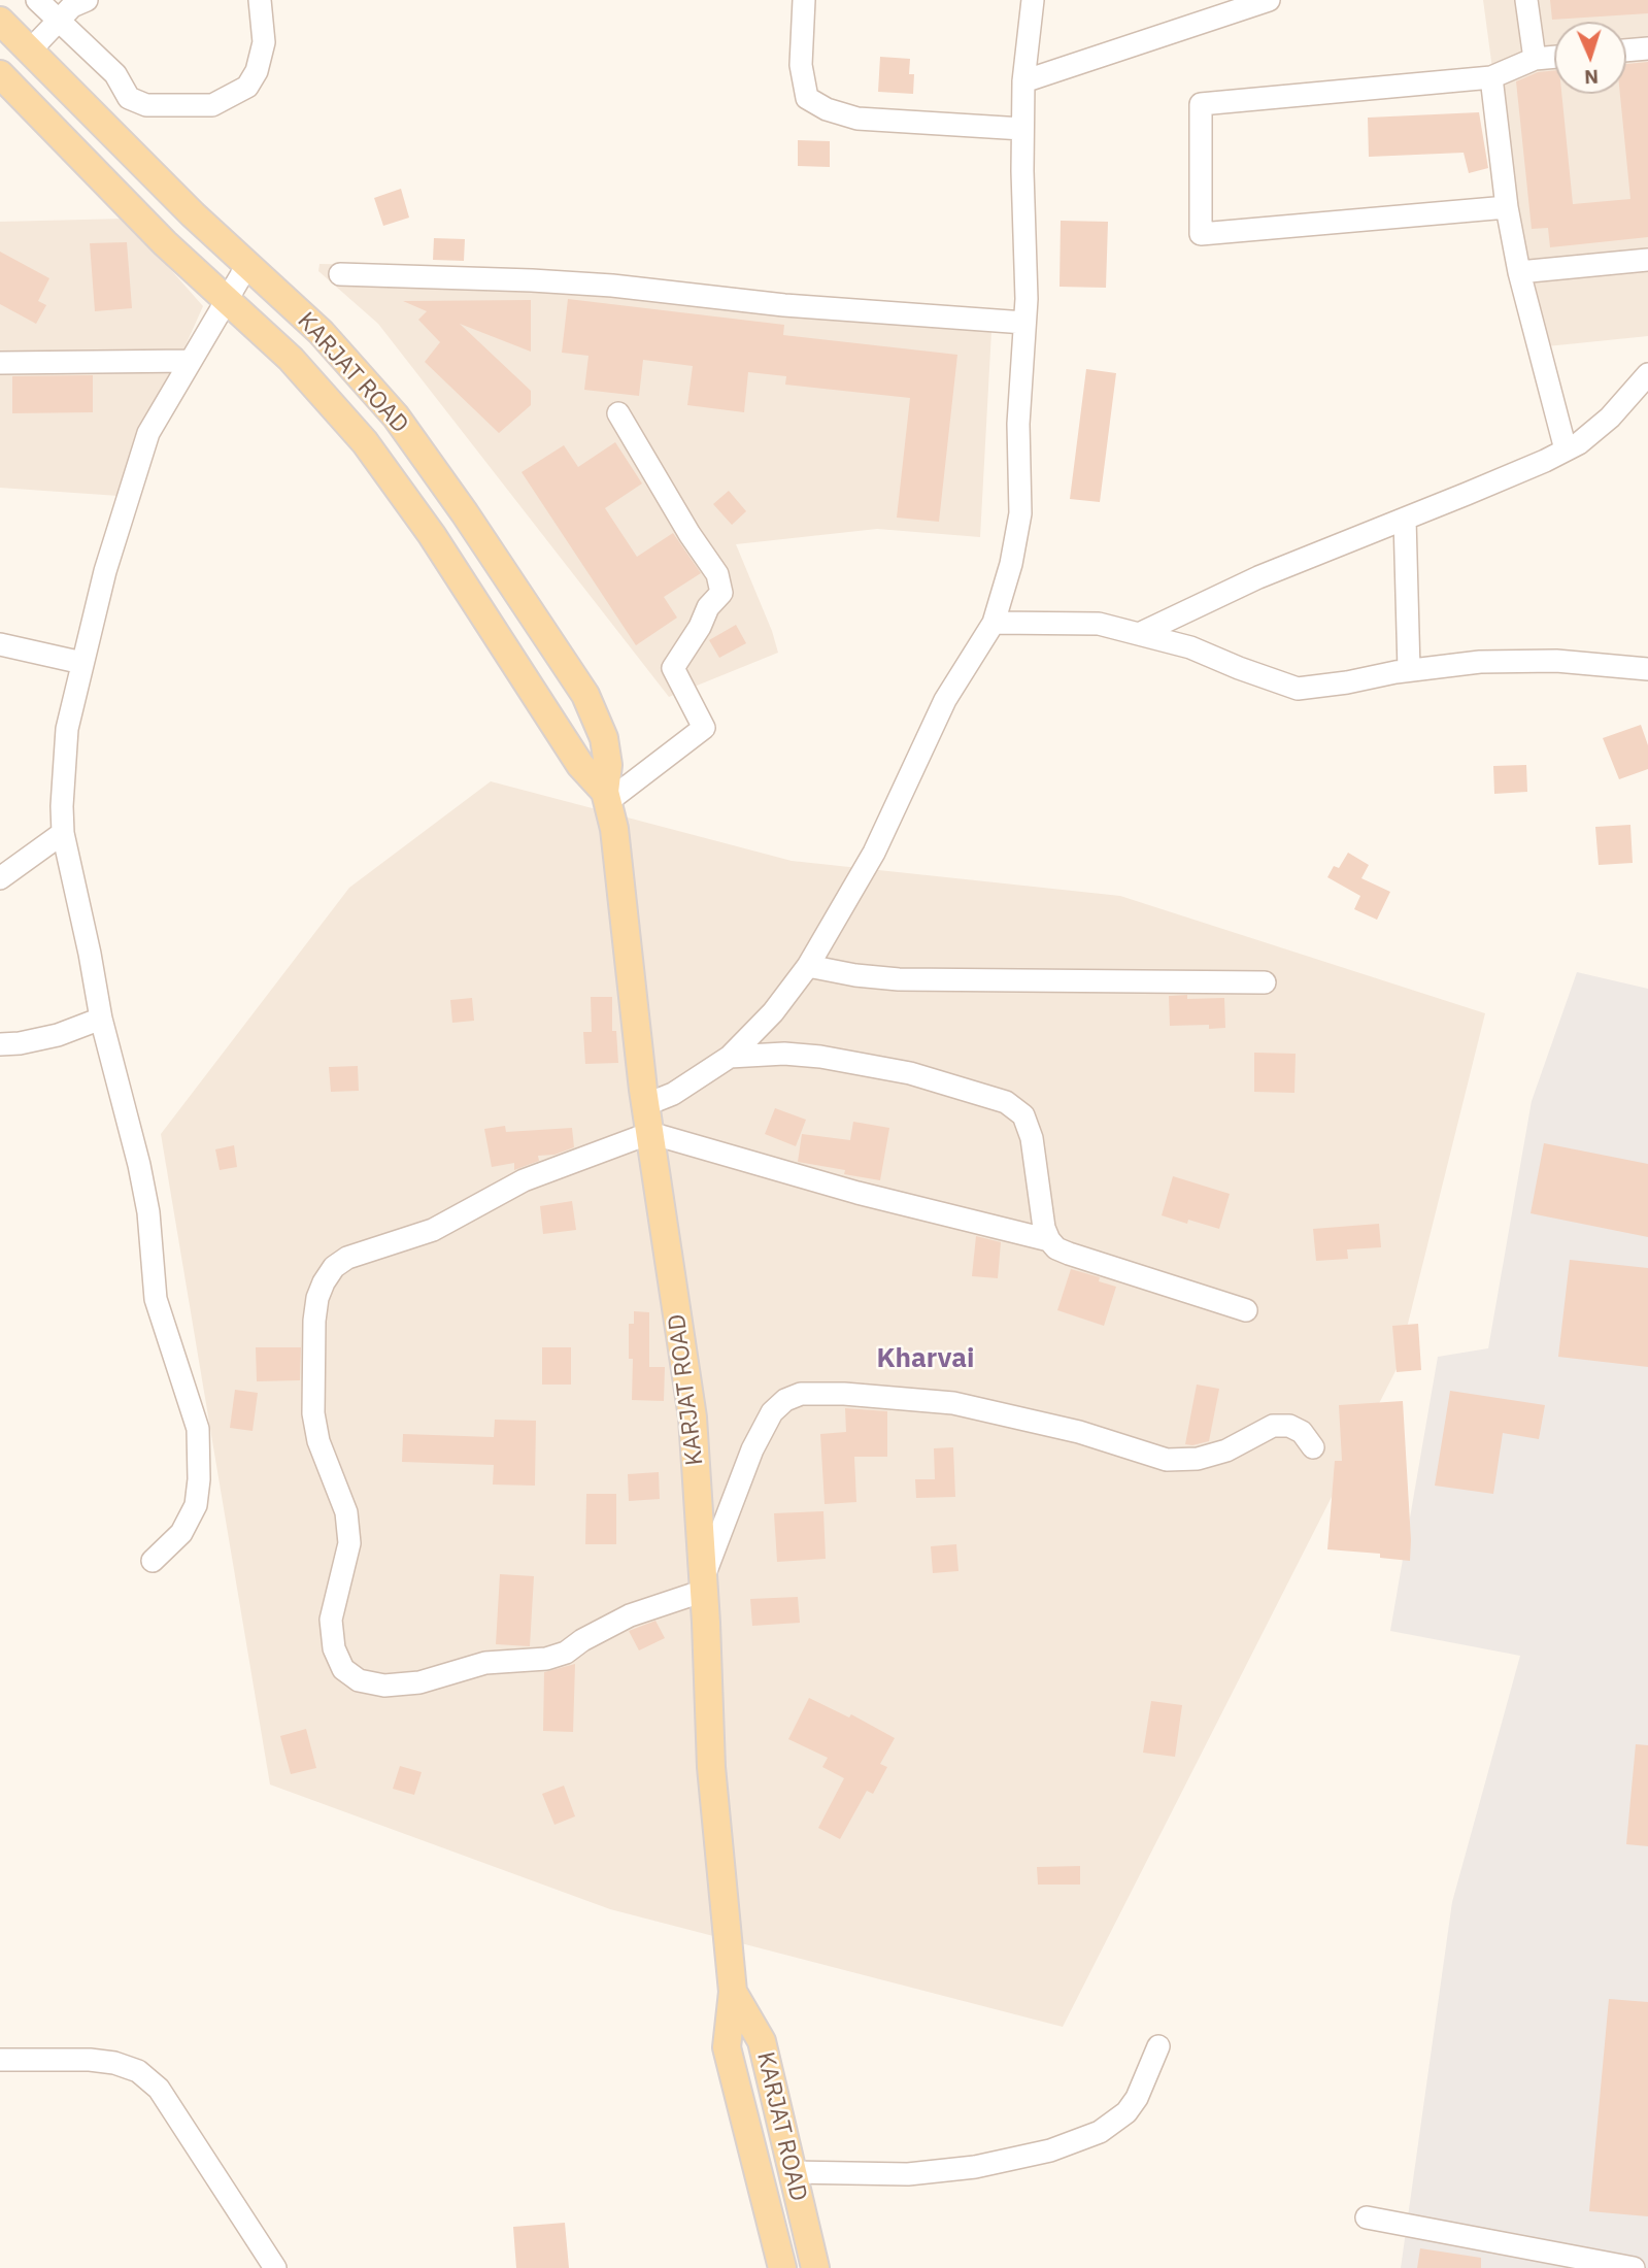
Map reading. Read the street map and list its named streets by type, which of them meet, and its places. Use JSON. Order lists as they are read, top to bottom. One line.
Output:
{"streets":{"main road":["KARJAT ROAD"]},"districts":["Kharvai"],"north":"bottom"}
